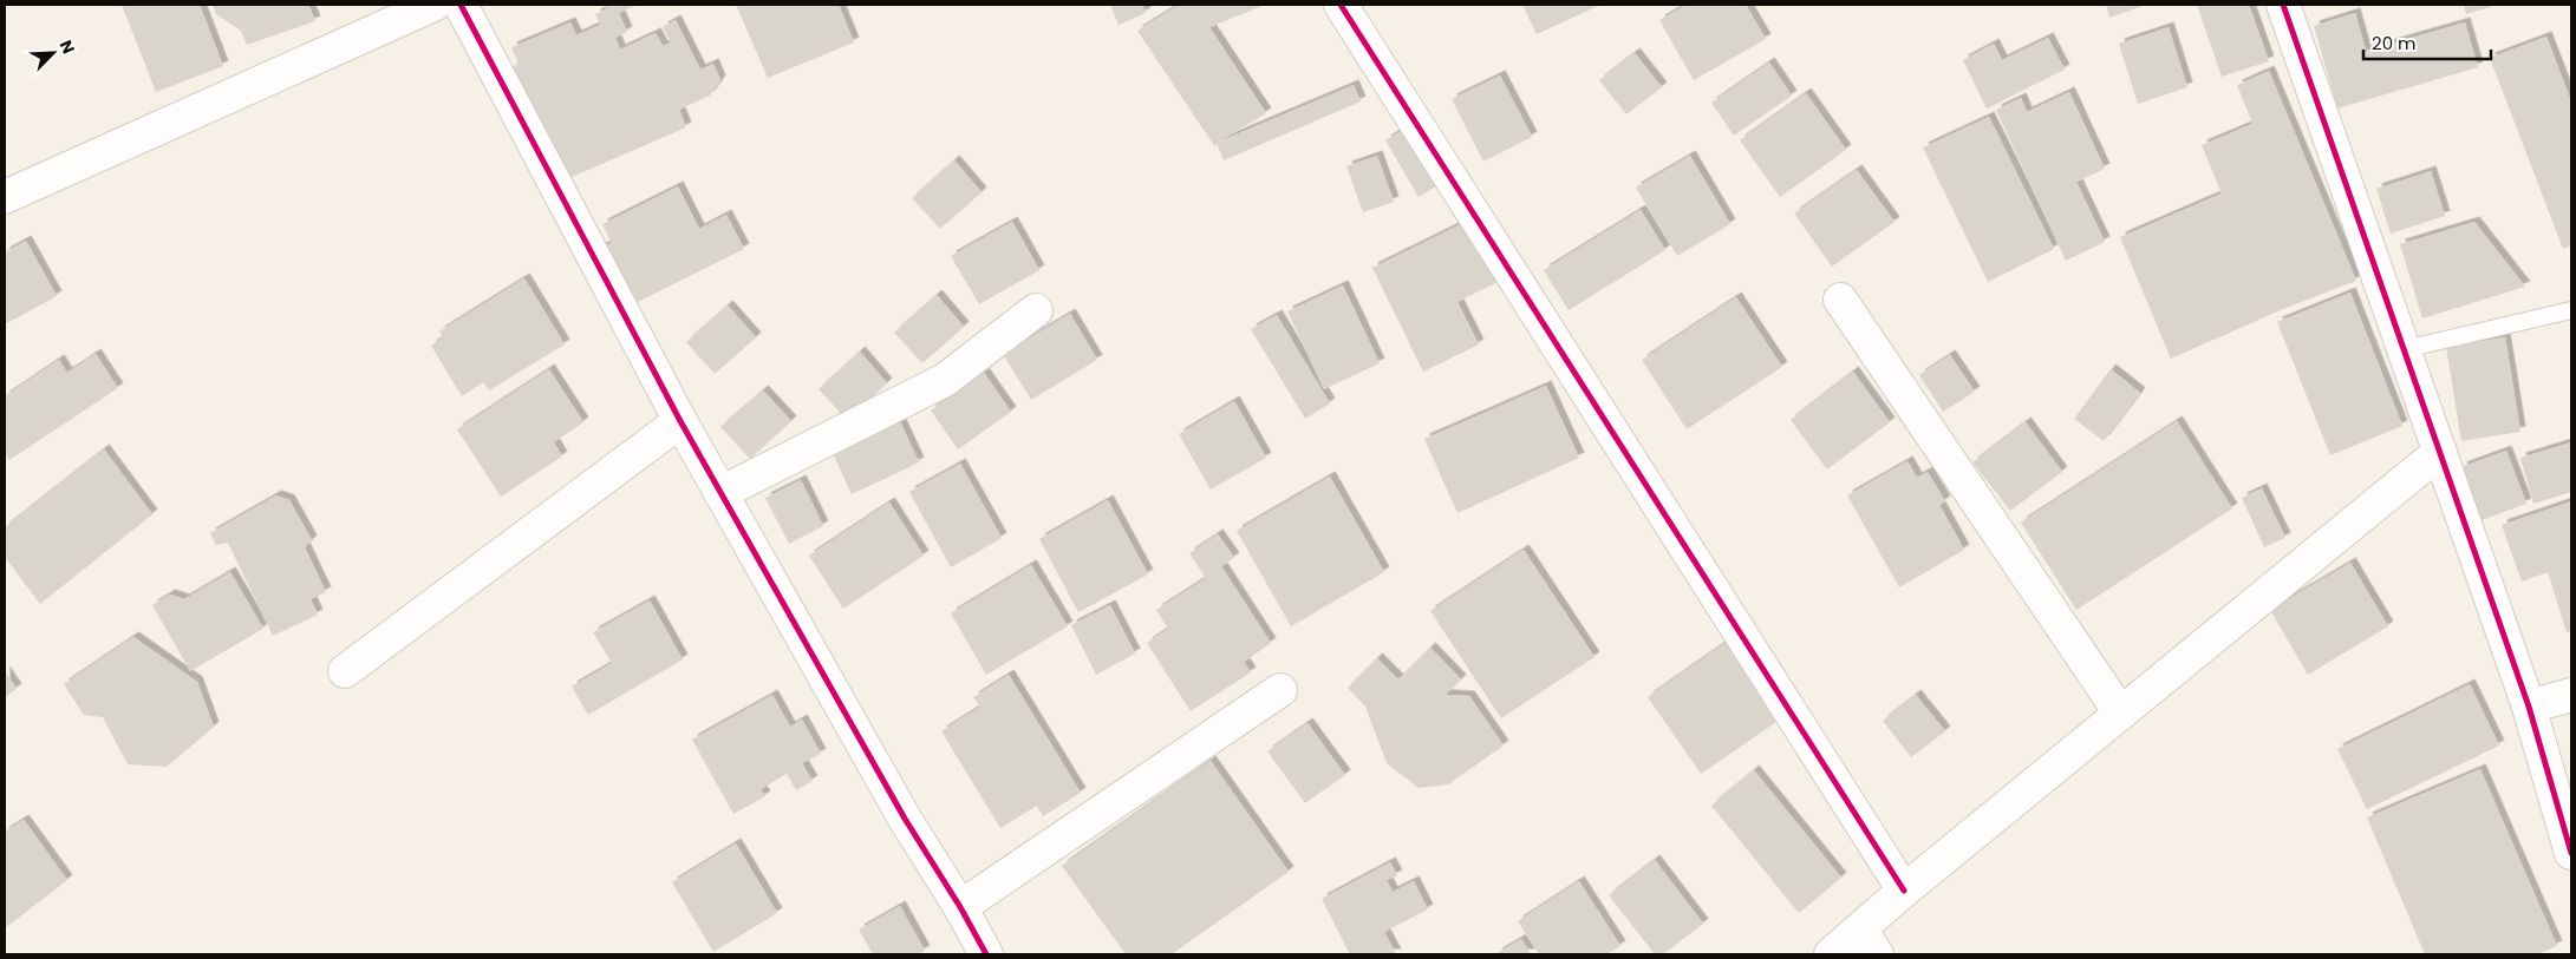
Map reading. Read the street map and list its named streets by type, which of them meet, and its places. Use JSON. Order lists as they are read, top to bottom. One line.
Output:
{"scale_bar":"20 m","north":"top right"}
